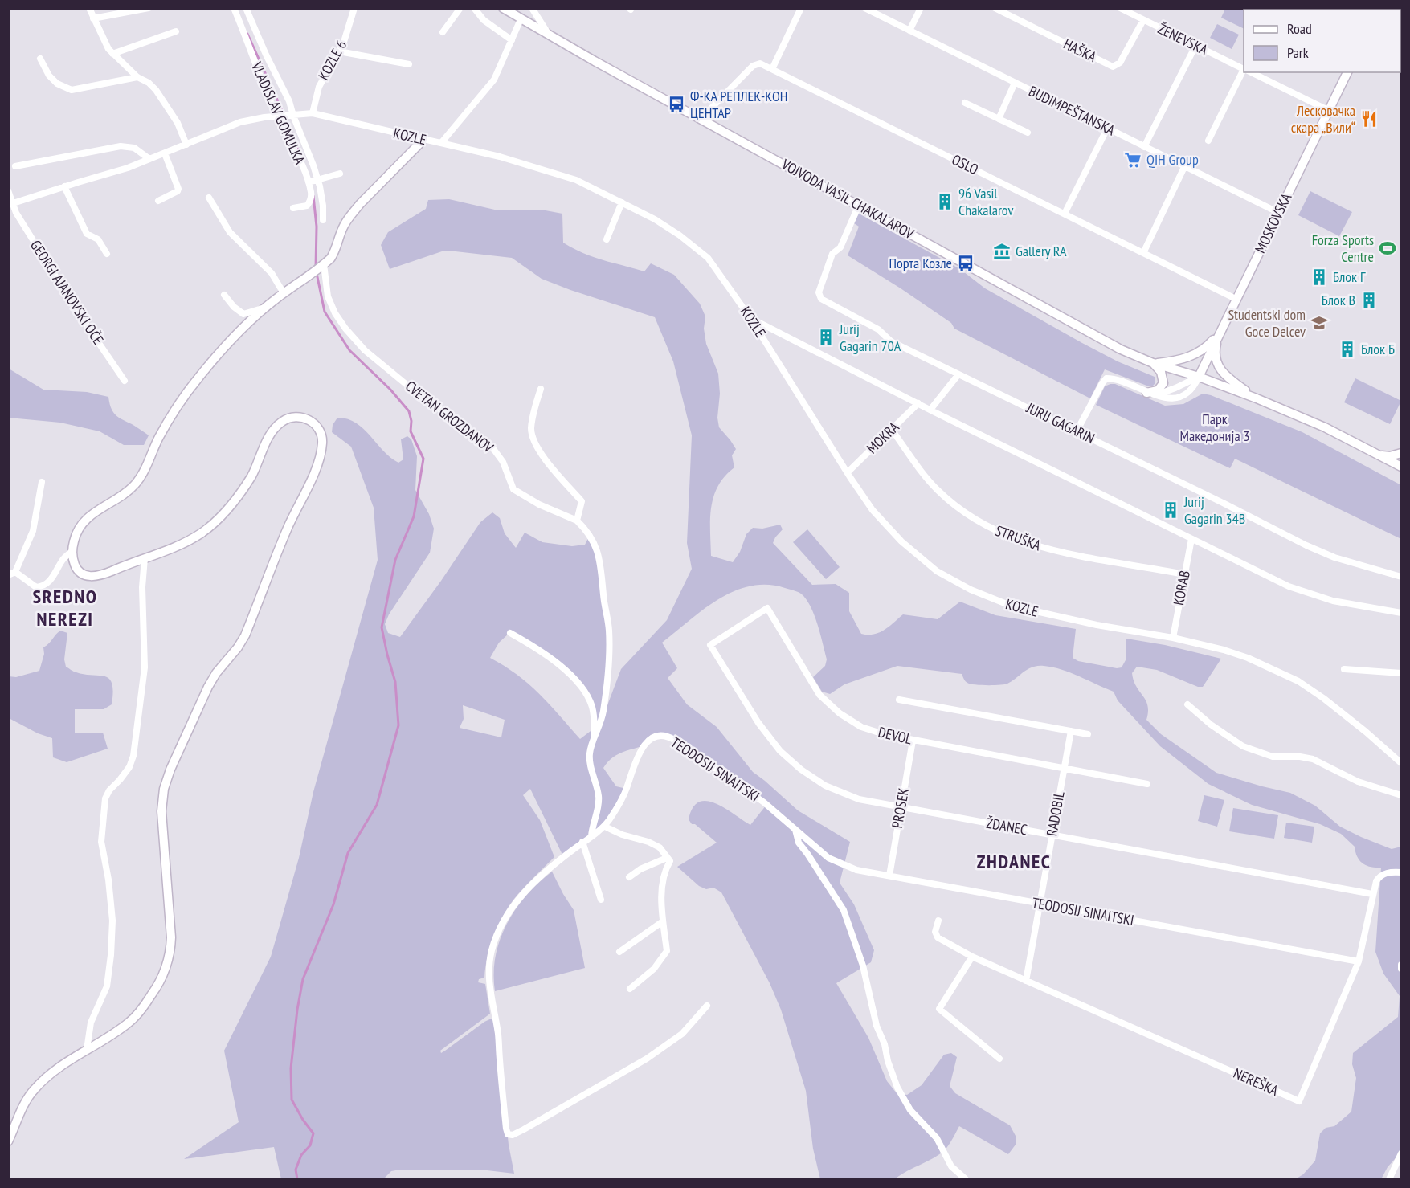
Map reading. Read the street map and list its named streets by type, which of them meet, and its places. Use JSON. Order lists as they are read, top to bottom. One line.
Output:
{"streets":{"street":["ŽENEVSKA","HAŠKA","KOZLE 6","BUDIMPEŠTANSKA","VLADISLAV GOMULKA","KOZLE","OSLO","VOJVODA VASIL CHAKALAROV","MOSKOVSKA","GEORGI AJANOVSKI OČE","CVETAN GROZDANOV","JURIJ GAGARIN","MOKRA","STRUŠKA","KORAB","DEVOL","TEODOSIJ SINAITSKI","PROSEK","RADOBIL","ŽDANEC","NEREŠKA"]},"crossings":[["ŽENEVSKA","HAŠKA"],["ŽENEVSKA","MOSKOVSKA"],["KOZLE 6","KOZLE"],["BUDIMPEŠTANSKA","MOSKOVSKA"],["VLADISLAV GOMULKA","KOZLE"],["KOZLE","GEORGI AJANOVSKI OČE"],["KOZLE","MOKRA"],["KOZLE","KORAB"],["OSLO","MOSKOVSKA"],["VOJVODA VASIL CHAKALAROV","MOSKOVSKA"],["VOJVODA VASIL CHAKALAROV","JURIJ GAGARIN"],["MOKRA","STRUŠKA"],["STRUŠKA","KORAB"],["DEVOL","PROSEK"],["DEVOL","RADOBIL"],["DEVOL","ŽDANEC"],["TEODOSIJ SINAITSKI","PROSEK"],["TEODOSIJ SINAITSKI","RADOBIL"],["TEODOSIJ SINAITSKI","NEREŠKA"],["PROSEK","ŽDANEC"],["RADOBIL","ŽDANEC"],["RADOBIL","NEREŠKA"],["ŽDANEC","NEREŠKA"]],"districts":["SREDNO NEREZI","ZHDANEC"],"parks":["Парк Македонија 3"],"places":{"bus stop":["Ф-КА РЕПЛЕК-КОН ЦЕНТАР","Порта Козле"],"restaurant":["Лесковачка скара „Вили“"],"supermarket":["QIH Group"],"building":["96 Vasil Chakalarov","Блок Г","Блок В","Jurij Gagarin 70A","Блок Б","Jurij Gagarin 34B"],"sports":["Forza Sports Centre"],"museum":["Gallery RA"],"school or university":["Studentski dom Goce Delcev"]},"legend":["Road","Park"]}
